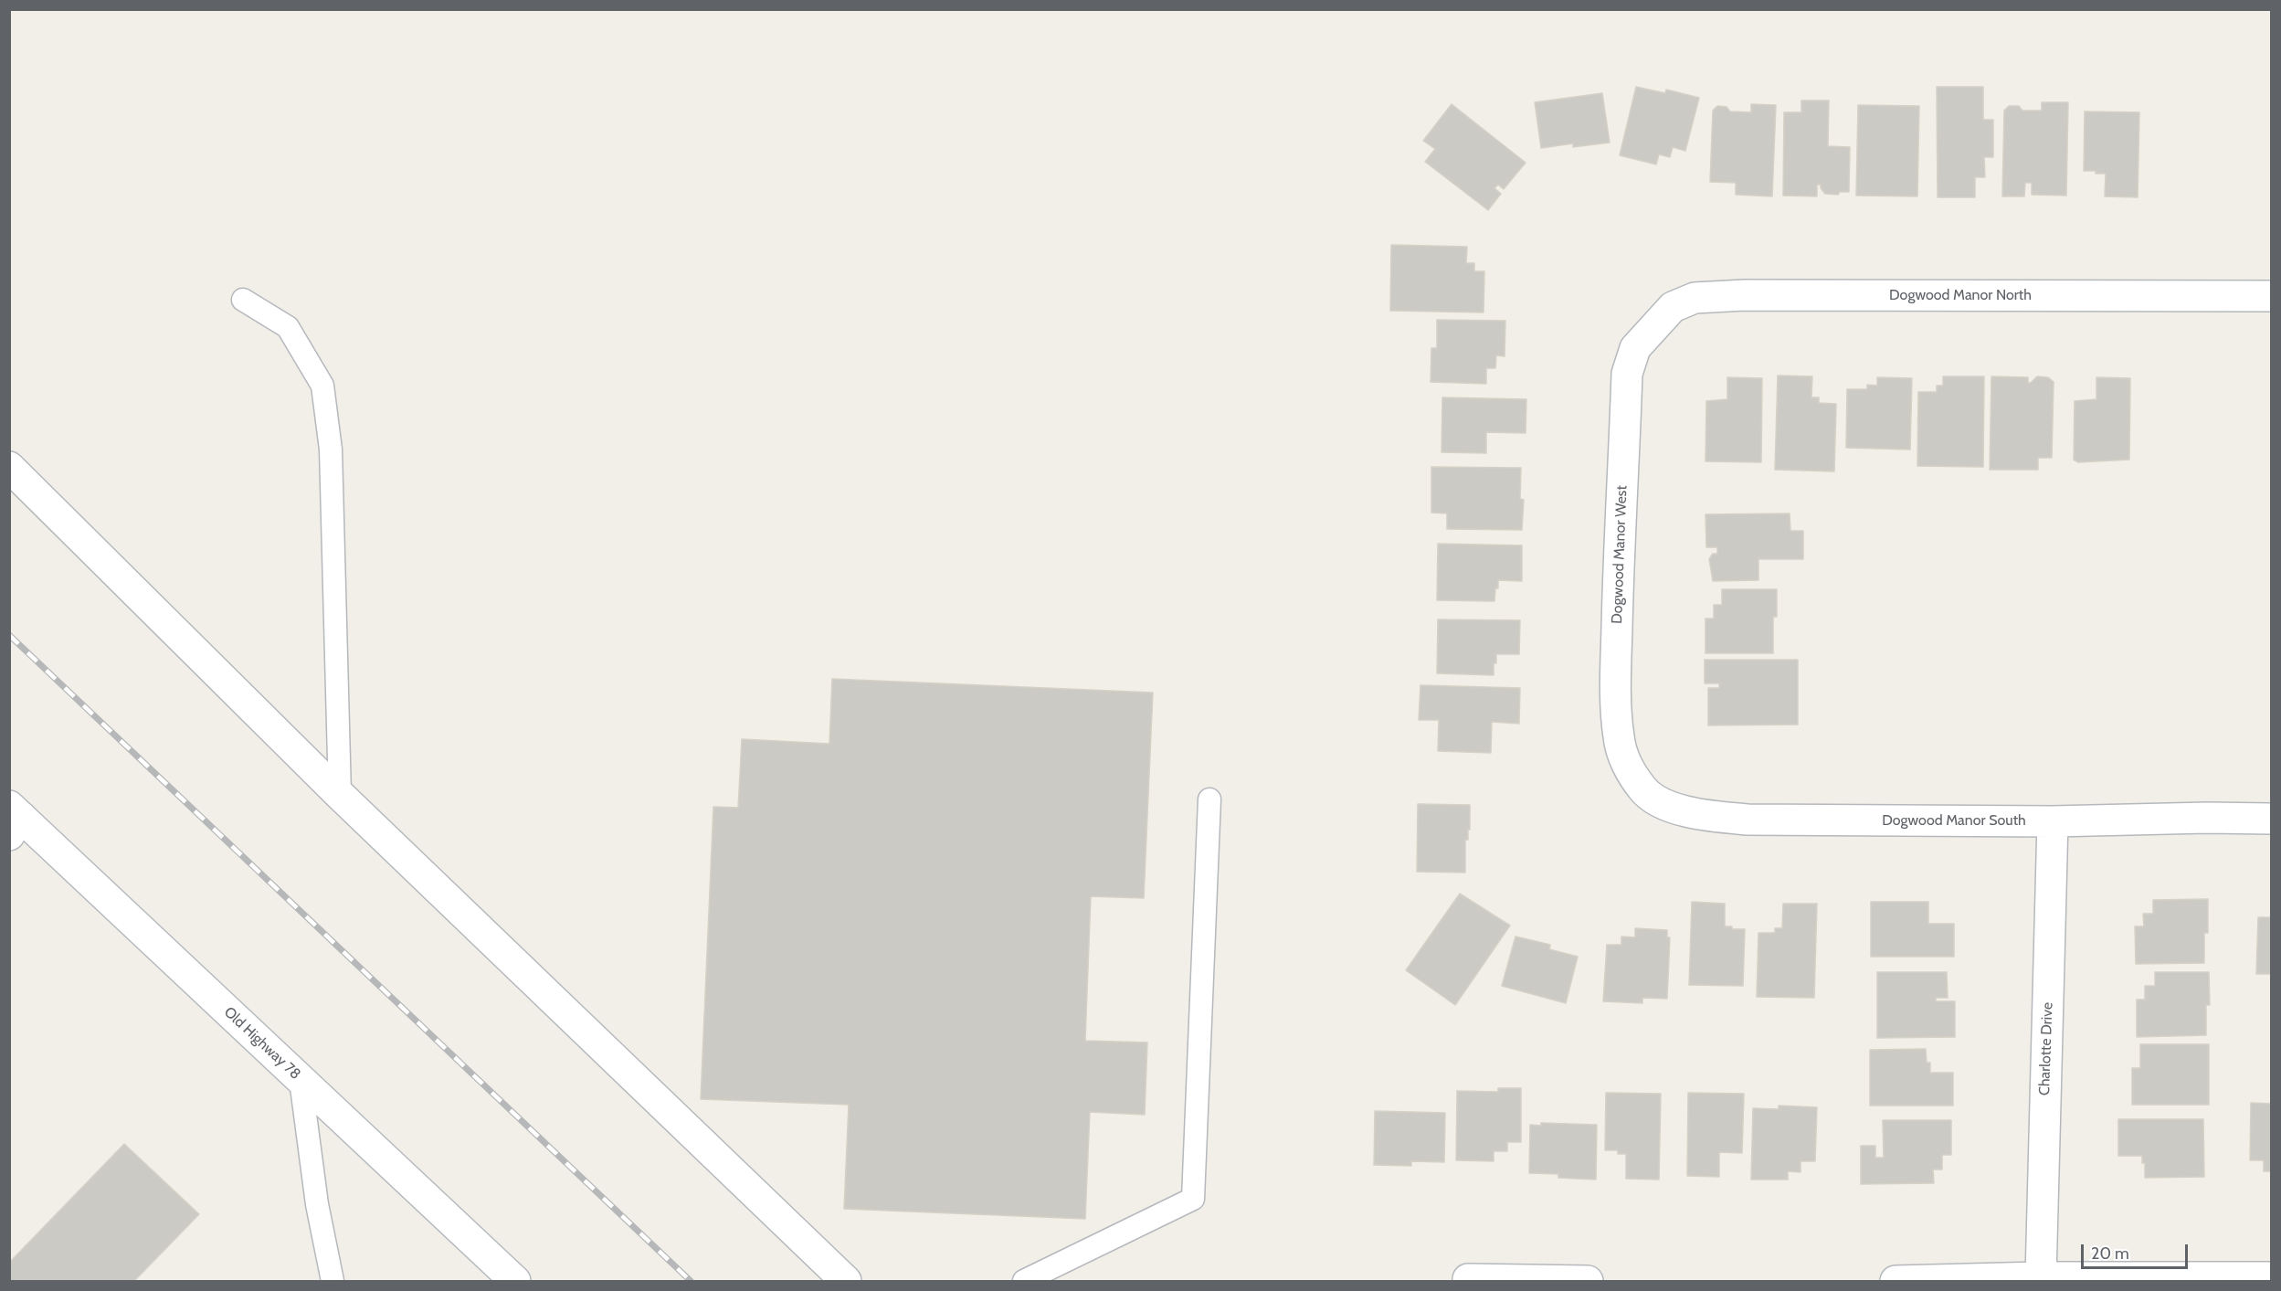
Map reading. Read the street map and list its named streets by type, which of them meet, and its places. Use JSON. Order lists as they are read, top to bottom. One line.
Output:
{"streets":{"street":["Dogwood Manor North","Dogwood Manor West","Dogwood Manor South","Old Highway 78","Charlotte Drive"]},"crossings":[["Dogwood Manor North","Dogwood Manor West"],["Dogwood Manor West","Dogwood Manor South"],["Dogwood Manor South","Charlotte Drive"]],"scale_bar":"20 m"}
